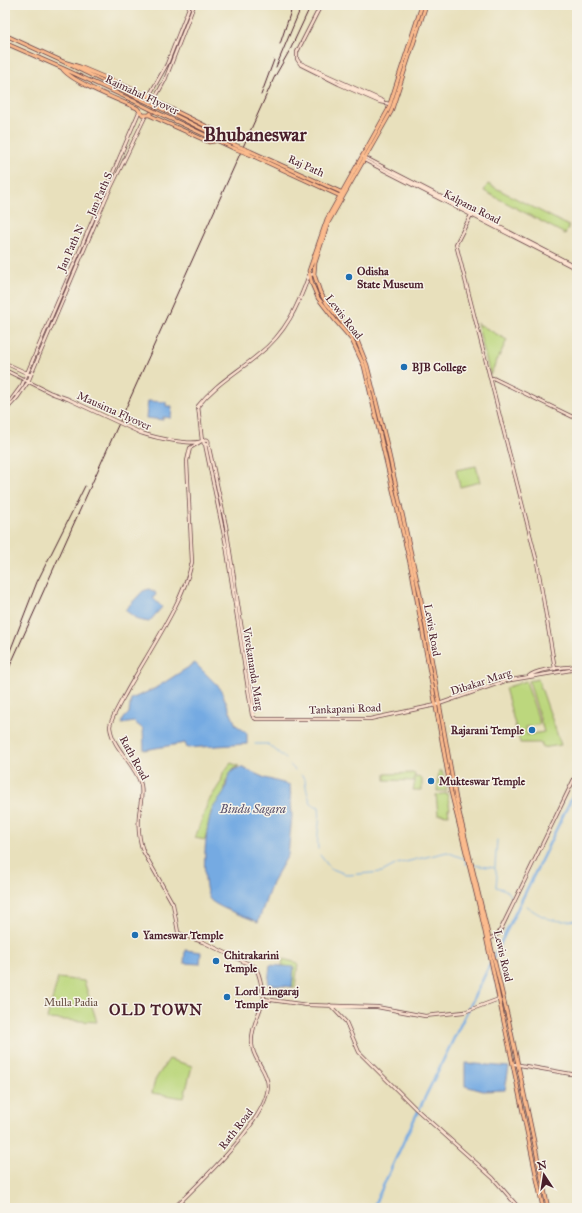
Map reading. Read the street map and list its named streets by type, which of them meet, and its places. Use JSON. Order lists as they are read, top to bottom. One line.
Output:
{"streets":{"main road":["Rajmahal Flyover","Raj Path","Lewis Road"],"street":["Jan Path S","Kalpana Road","Jan Path N","Mausima Flyover","Vivekananda Marg","Dibakar Marg","Tankapani Road","Rath Road"]},"crossings":[["Rajmahal Flyover","Raj Path"],["Raj Path","Jan Path S"],["Raj Path","Jan Path N"],["Jan Path S","Jan Path N"],["Jan Path S","Mausima Flyover"],["Jan Path N","Mausima Flyover"],["Lewis Road","Vivekananda Marg"],["Lewis Road","Dibakar Marg"],["Lewis Road","Tankapani Road"],["Mausima Flyover","Vivekananda Marg"],["Mausima Flyover","Rath Road"],["Vivekananda Marg","Tankapani Road"],["Vivekananda Marg","Rath Road"],["Dibakar Marg","Tankapani Road"]],"districts":["Bhubaneswar","OLD TOWN"],"water":["Bindu Sagara"],"parks":["Mulla Padia"],"places":["Odisha State Museum","BJB College","Rajarani Temple","Mukteswar Temple","Yameswar Temple","Chitrakarini Temple","Lord Lingaraj Temple"],"north":"top"}
